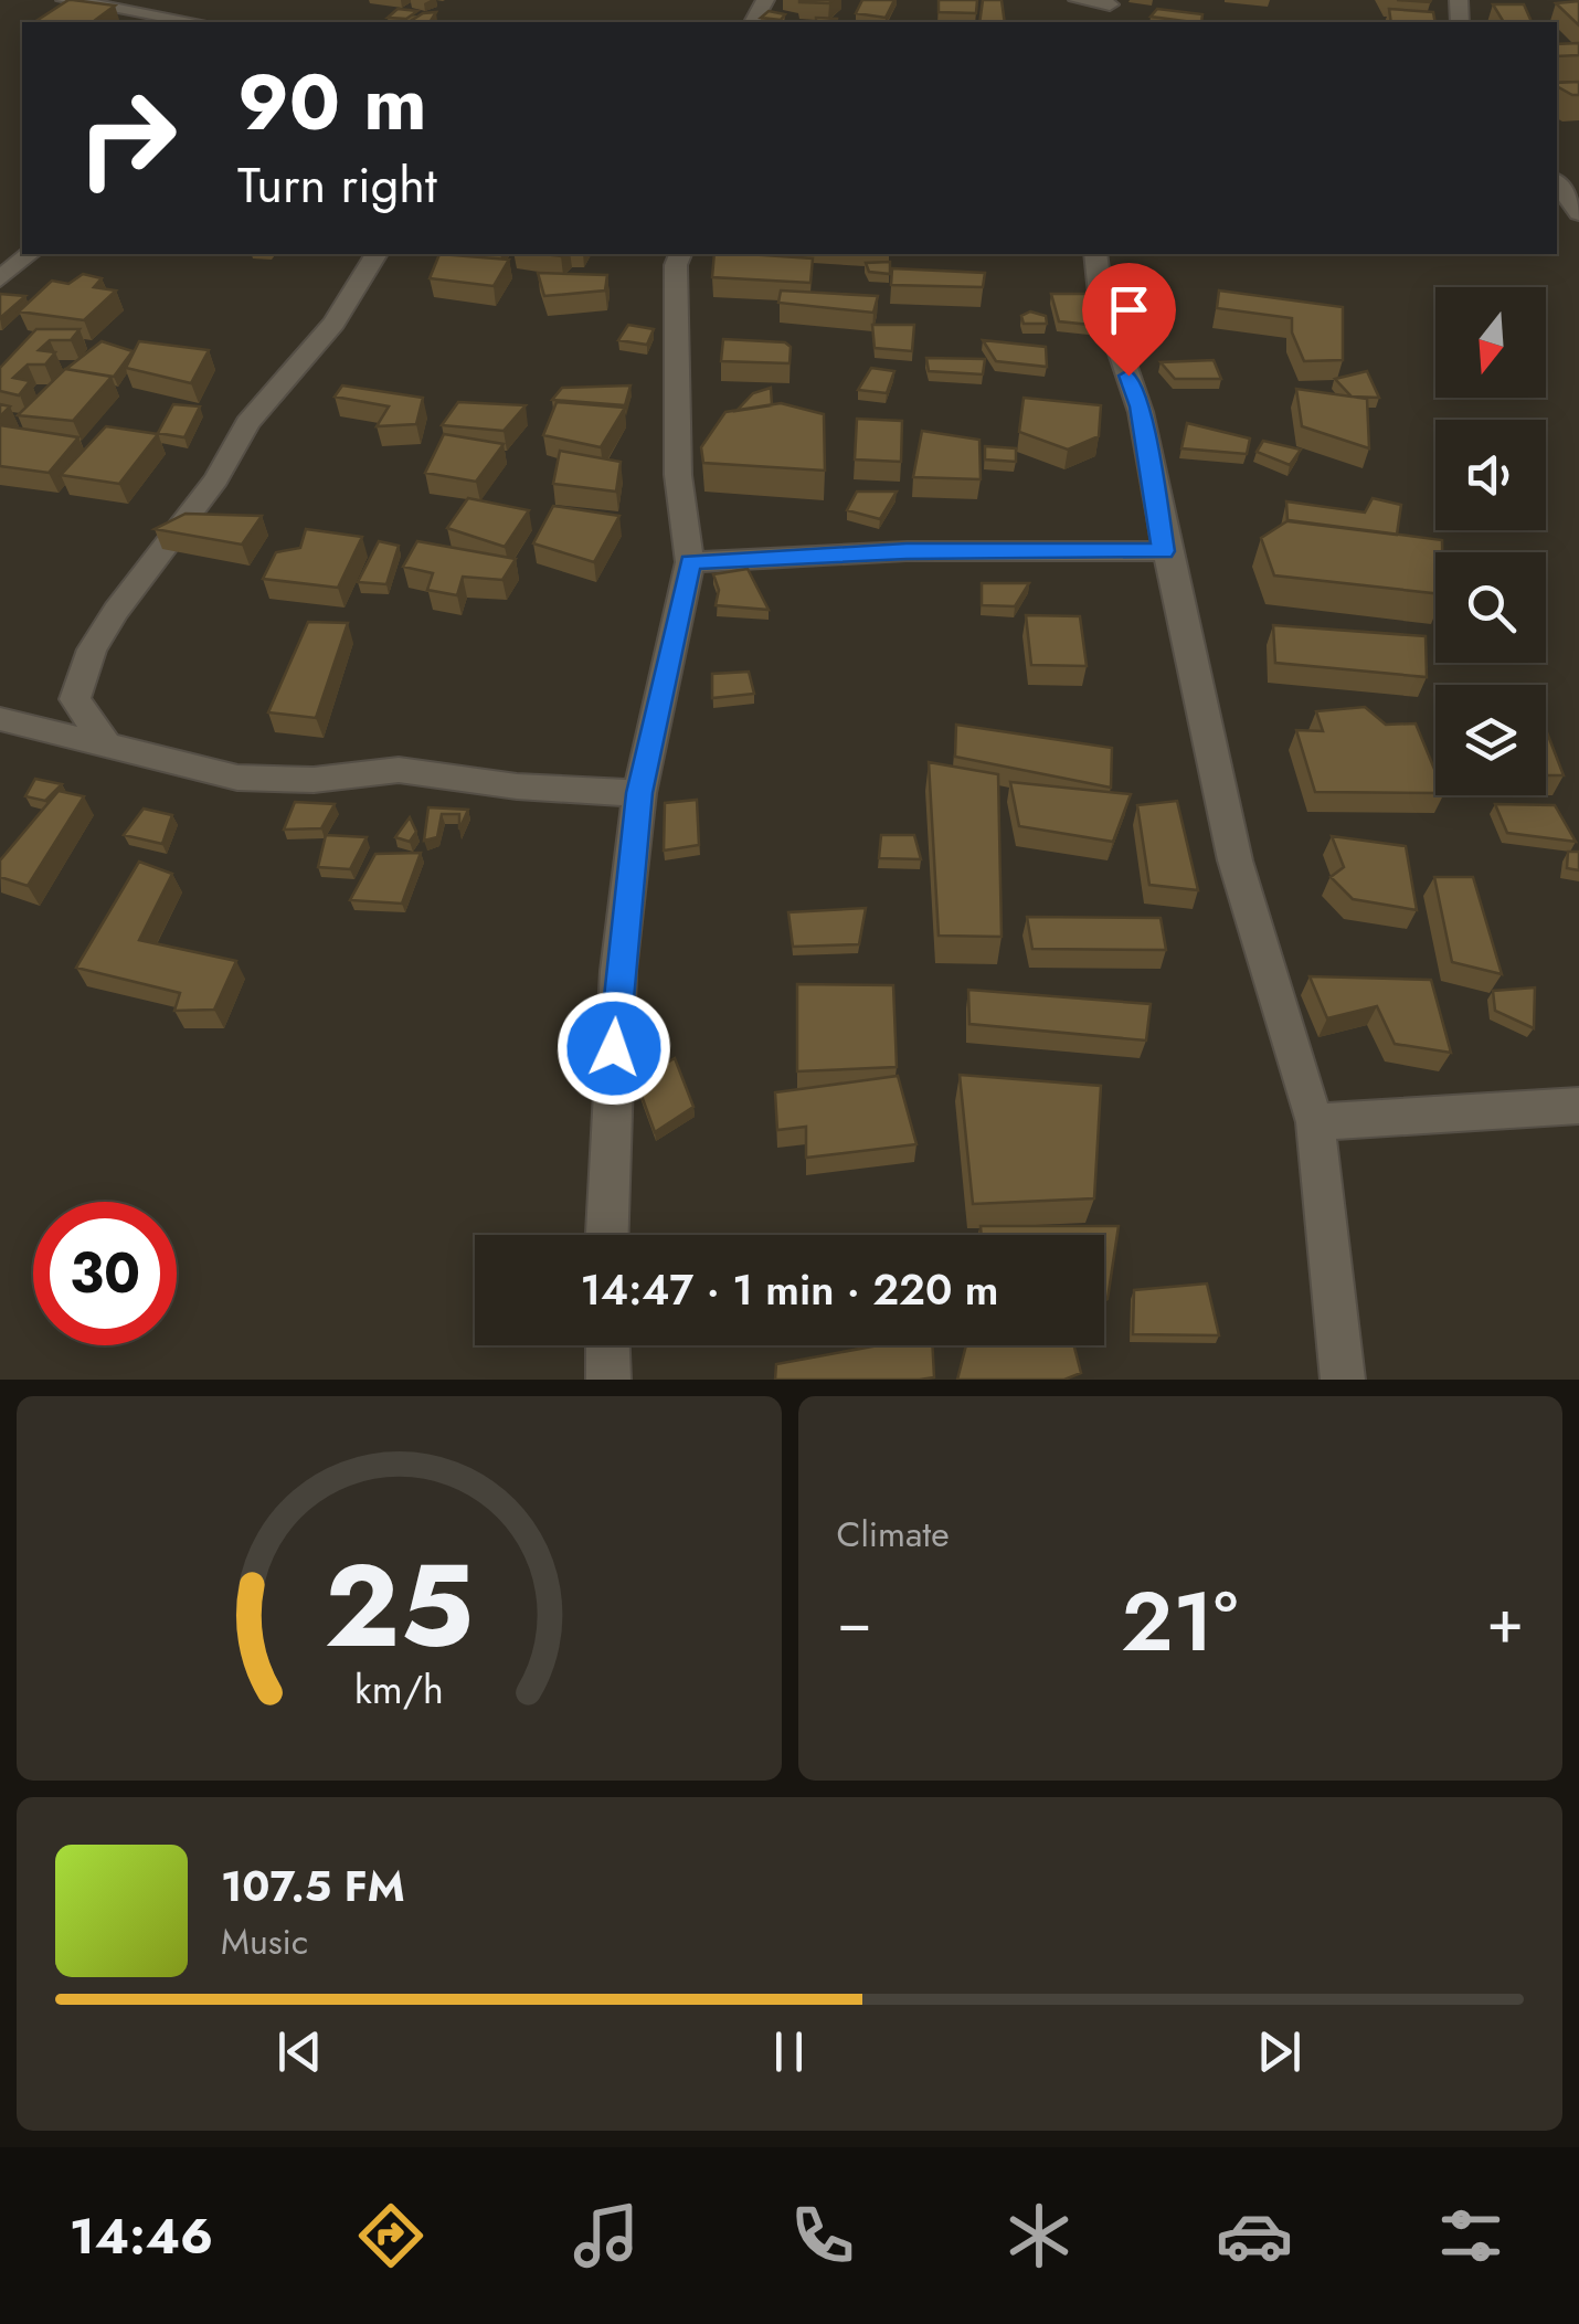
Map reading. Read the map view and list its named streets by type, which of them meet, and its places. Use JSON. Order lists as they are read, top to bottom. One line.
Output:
{"north":"bottom","page":{"turn":["90 m","Turn right"],"limit":"30","trip":"14:47 · 1 min · 220 m","tile":"Climate","heat":["−","21°","+"],"song":["107.5 FM","Music"],"tabs":"14:46","gauge":["25","km/h"]}}
